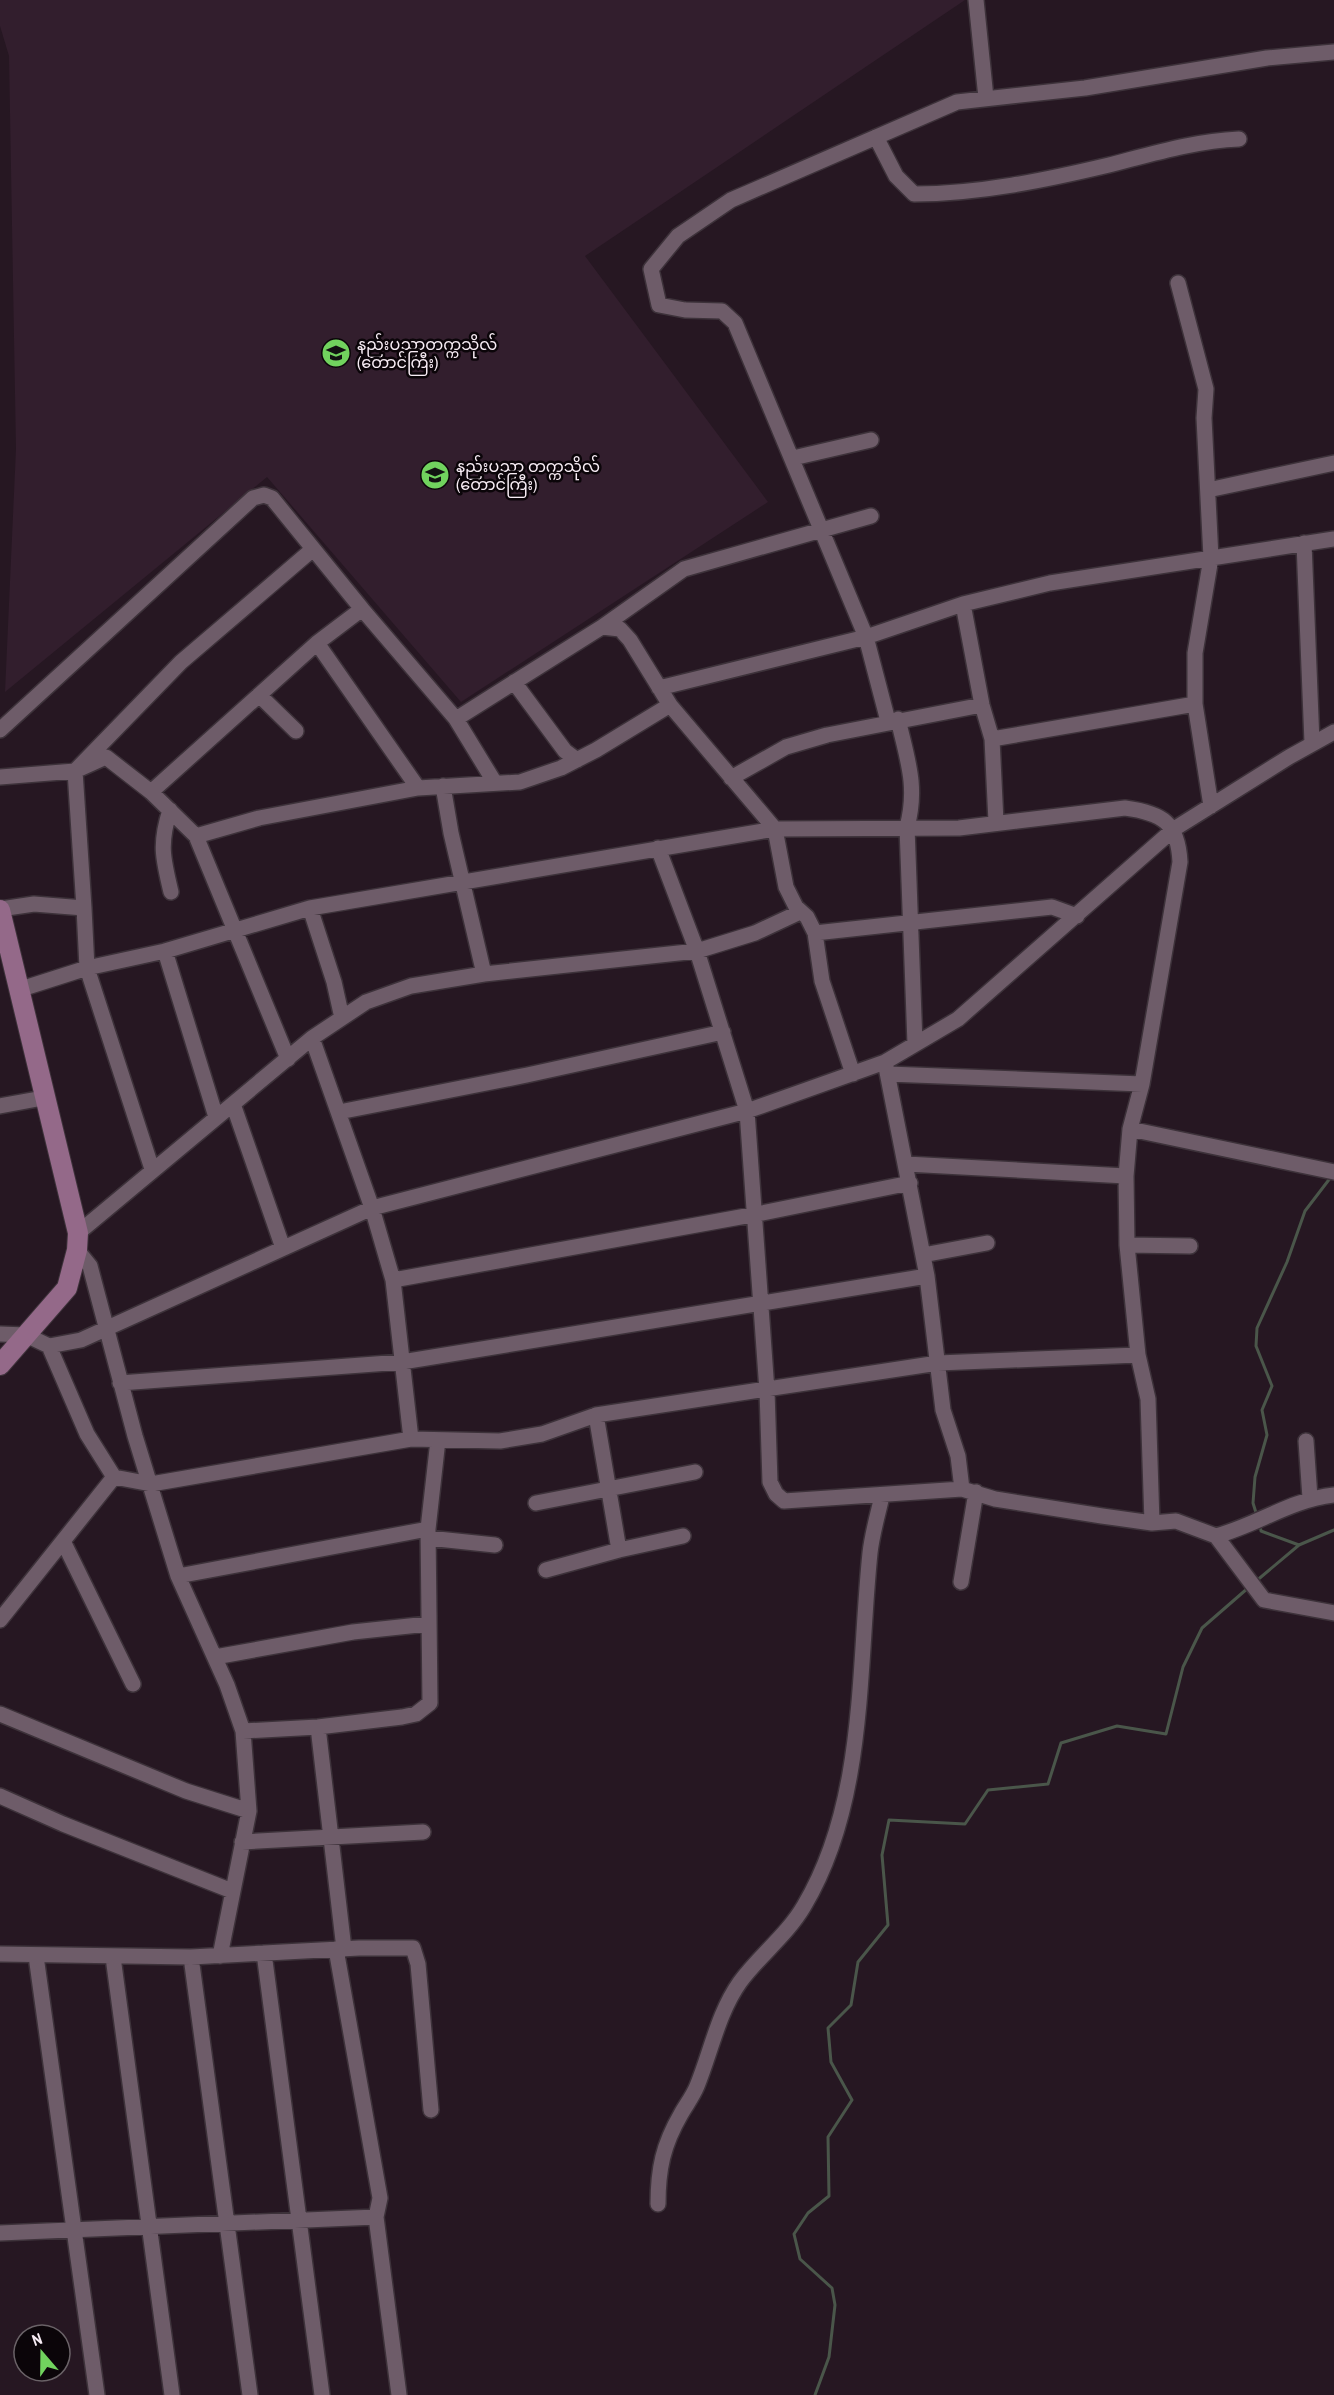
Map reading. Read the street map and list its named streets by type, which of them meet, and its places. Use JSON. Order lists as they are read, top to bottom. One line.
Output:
{"places":{"school or university":["နည်းပညာတက္ကသိုလ် (တောင်ကြီး)","နည်းပညာ တက္ကသိုလ် (တောင်ကြီး)"]},"north":"top"}
